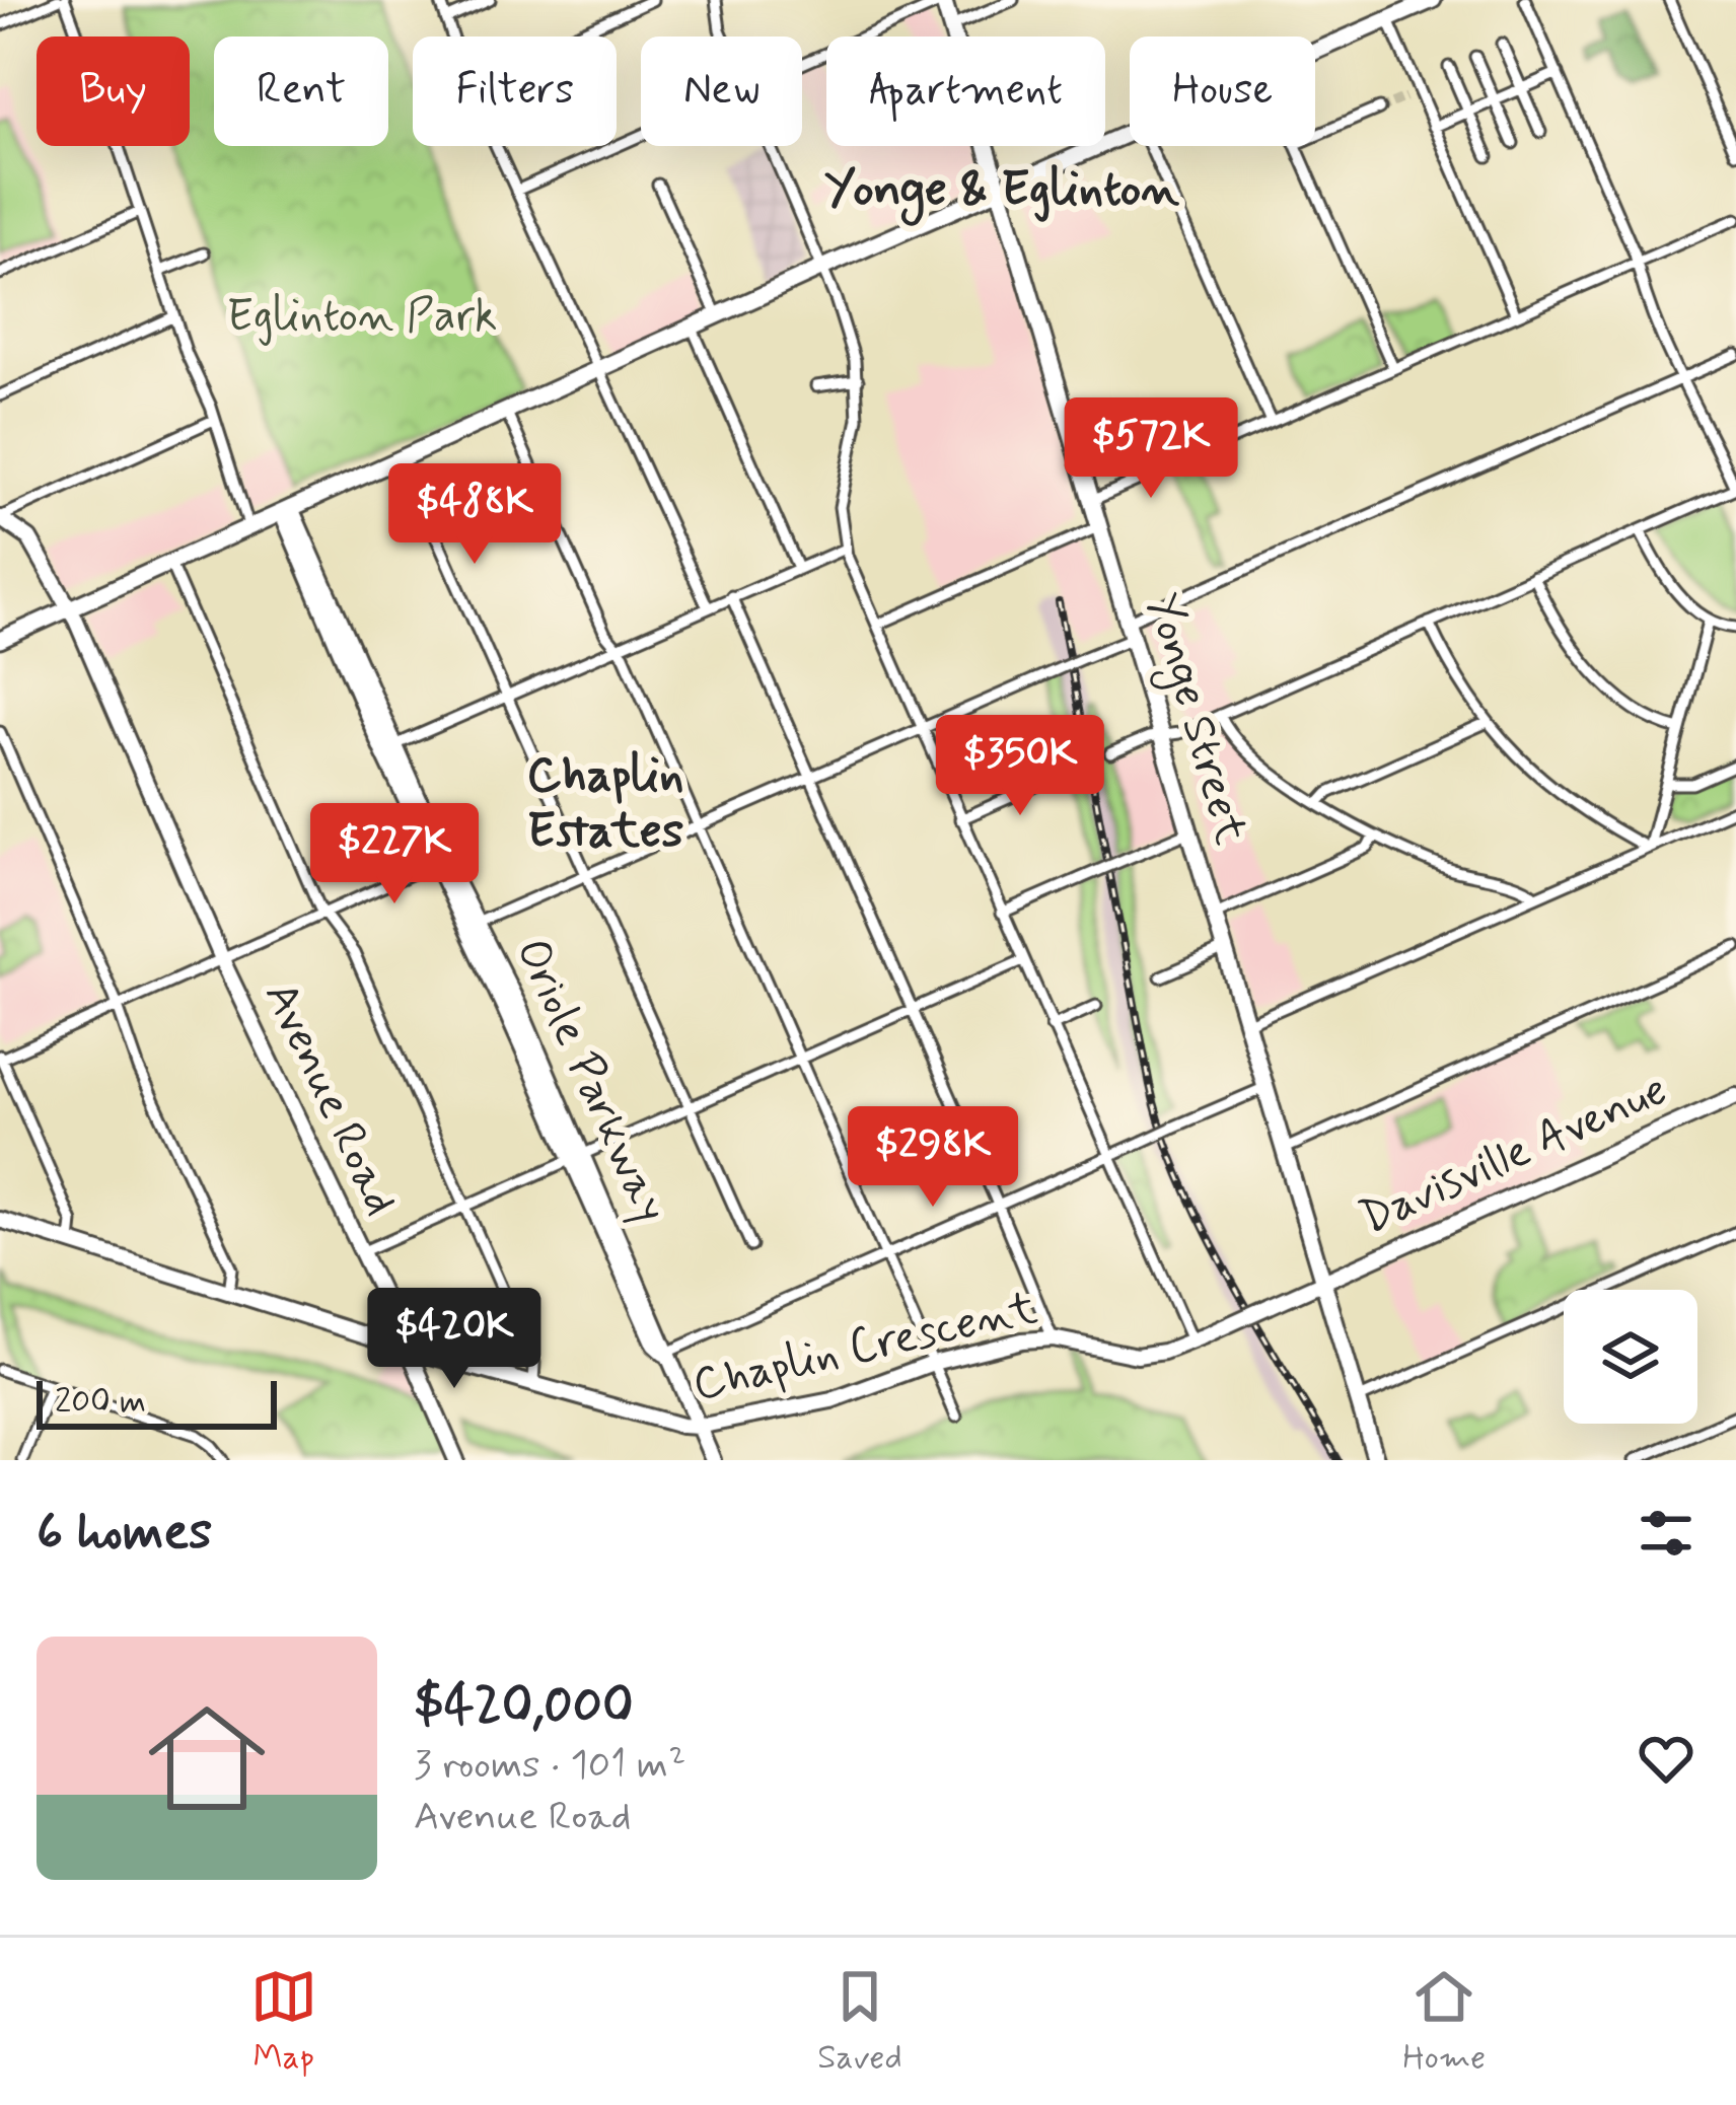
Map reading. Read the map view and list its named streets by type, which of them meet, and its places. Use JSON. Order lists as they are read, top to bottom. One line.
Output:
{"streets":{"main road":["Yonge Street"],"street":["Oriole Parkway","Avenue Road","Davisville Avenue","Chaplin Crescent"]},"crossings":[["Yonge Street","Davisville Avenue"],["Yonge Street","Chaplin Crescent"],["Oriole Parkway","Chaplin Crescent"],["Avenue Road","Chaplin Crescent"],["Davisville Avenue","Chaplin Crescent"]],"districts":["Yonge & Eglinton","Chaplin Estates"],"parks":["Eglinton Park"],"scale_bar":"200 m","page":{"chip":["Buy","Rent","Filters","New","Apartment","House"],"price":["$572K","$488K","$350K","$227K","$298K","$420K"],"scale":"200 m","heading":"6 homes","list":[{"name":"$420,000","note":"3 rooms · 101 m² · Avenue Road"}],"tabs":["Map","Saved","Home"]}}
